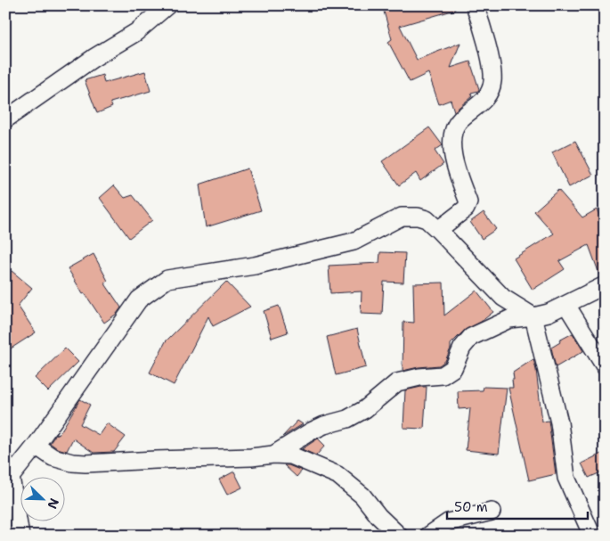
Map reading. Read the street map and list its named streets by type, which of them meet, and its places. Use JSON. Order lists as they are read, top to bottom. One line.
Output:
{"scale_bar":"50 m","north":"bottom right"}
